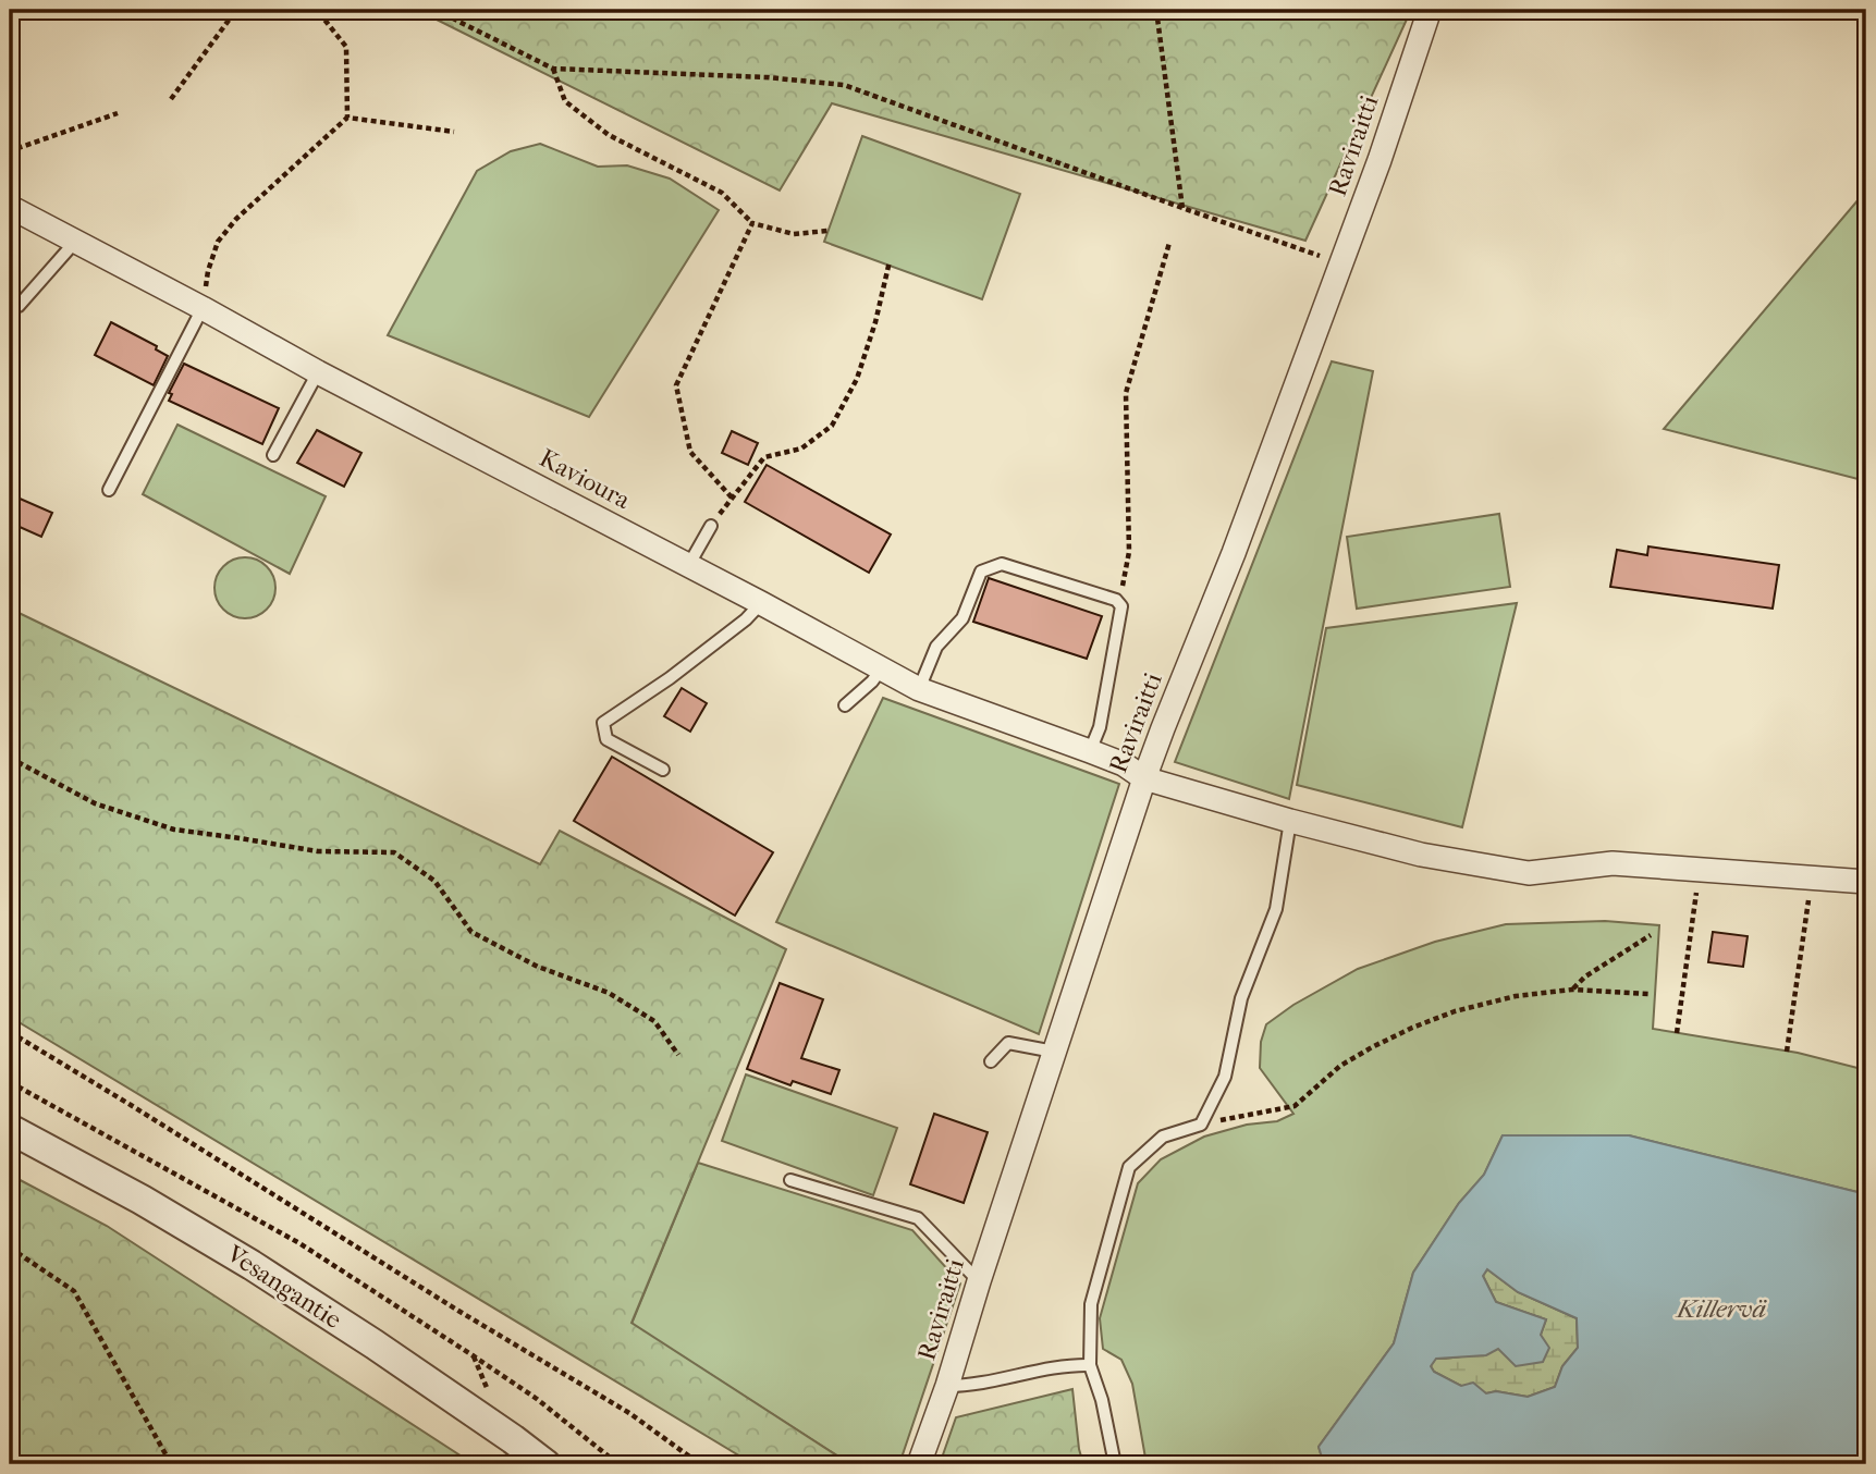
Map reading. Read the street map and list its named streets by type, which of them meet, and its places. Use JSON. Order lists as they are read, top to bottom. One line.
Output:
{"streets":{"street":["Raviraitti","Kavioura","Vesangantie"]},"crossings":[["Raviraitti","Kavioura"]],"water":["Killervä"]}
